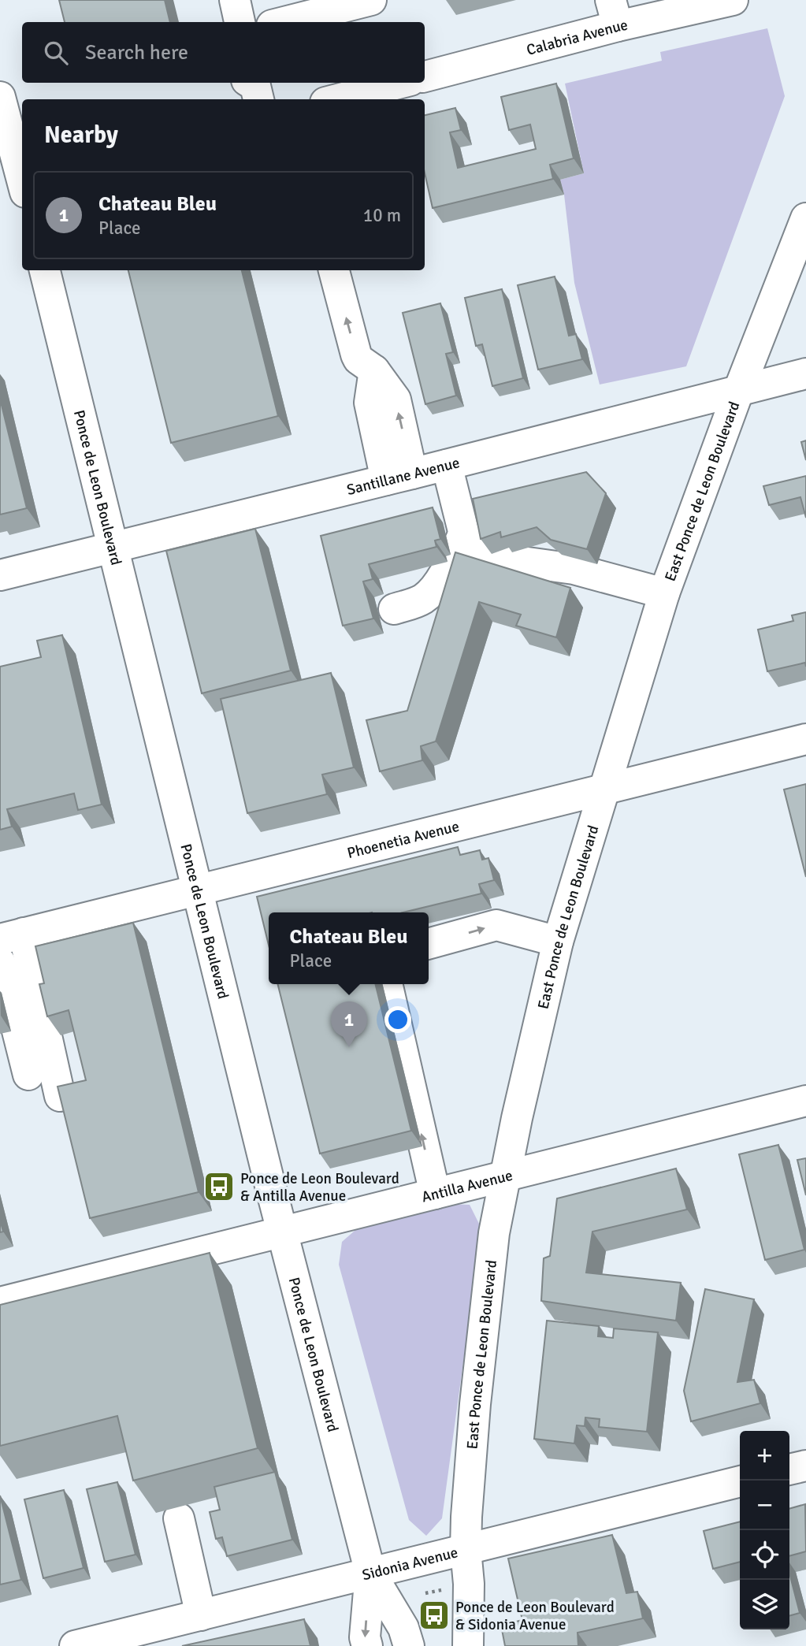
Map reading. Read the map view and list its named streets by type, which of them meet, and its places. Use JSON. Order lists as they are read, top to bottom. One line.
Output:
{"streets":{"street":["Calabria Avenue","Santillane Avenue","Ponce de Leon Boulevard","East Ponce de Leon Boulevard","Phoenetia Avenue","Antilla Avenue","Sidonia Avenue"]},"crossings":[["Santillane Avenue","Ponce de Leon Boulevard"],["Santillane Avenue","East Ponce de Leon Boulevard"],["Ponce de Leon Boulevard","Phoenetia Avenue"],["Ponce de Leon Boulevard","Antilla Avenue"],["Ponce de Leon Boulevard","Sidonia Avenue"],["East Ponce de Leon Boulevard","Phoenetia Avenue"],["East Ponce de Leon Boulevard","Antilla Avenue"],["East Ponce de Leon Boulevard","Sidonia Avenue"]],"places":{"bus stop":["Ponce de Leon Boulevard & Antilla Avenue","Ponce de Leon Boulevard & Sidonia Avenue"]},"page":{"search":"Search here","heading":"Nearby","list":[{"mark":"1","name":"Chateau Bleu","note":"Place","value":"10 m"}],"popup":["Chateau Bleu","Place"],"pins":"1","map_buttons":["+","−"]}}
